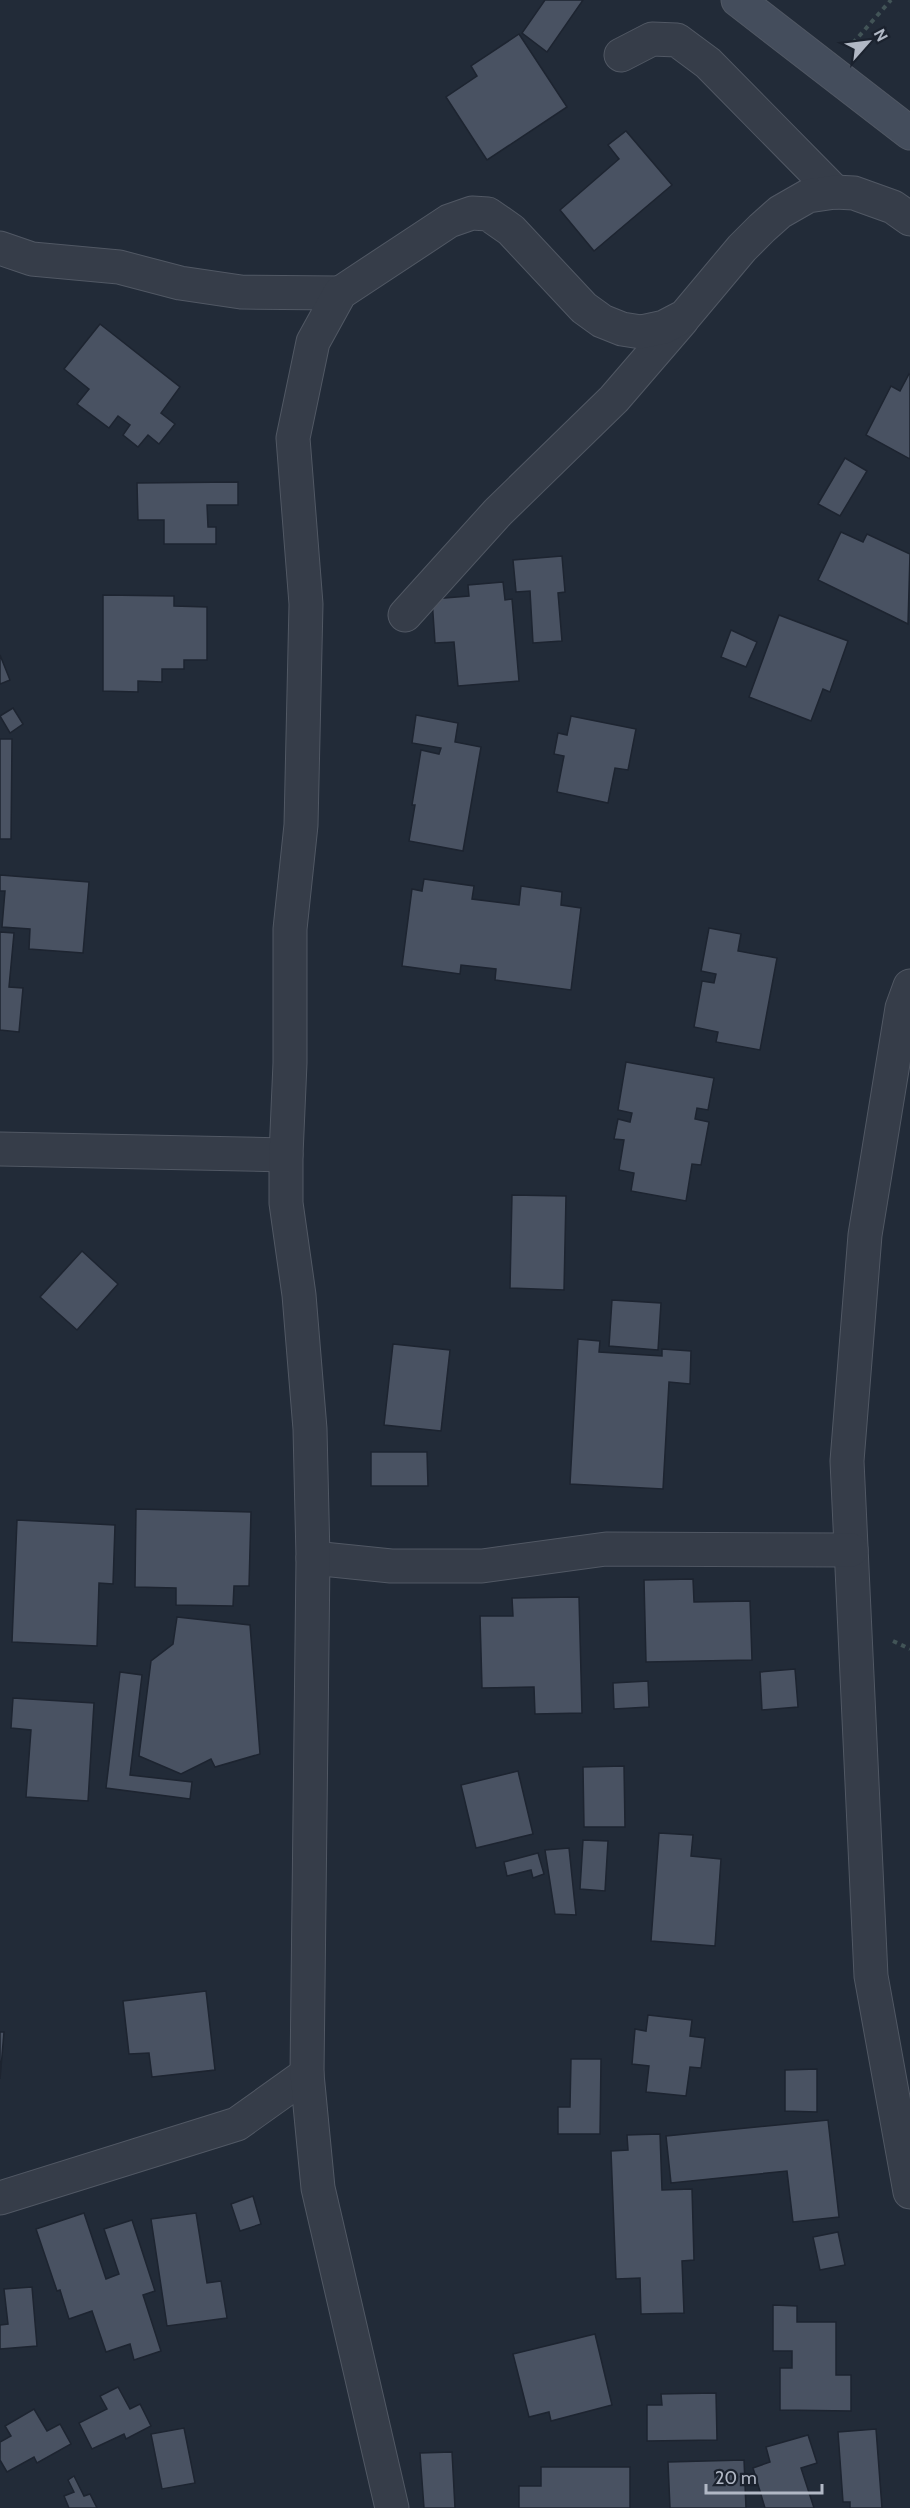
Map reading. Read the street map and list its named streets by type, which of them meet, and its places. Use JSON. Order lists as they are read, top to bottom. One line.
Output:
{"scale_bar":"20 m","north":"top right"}
